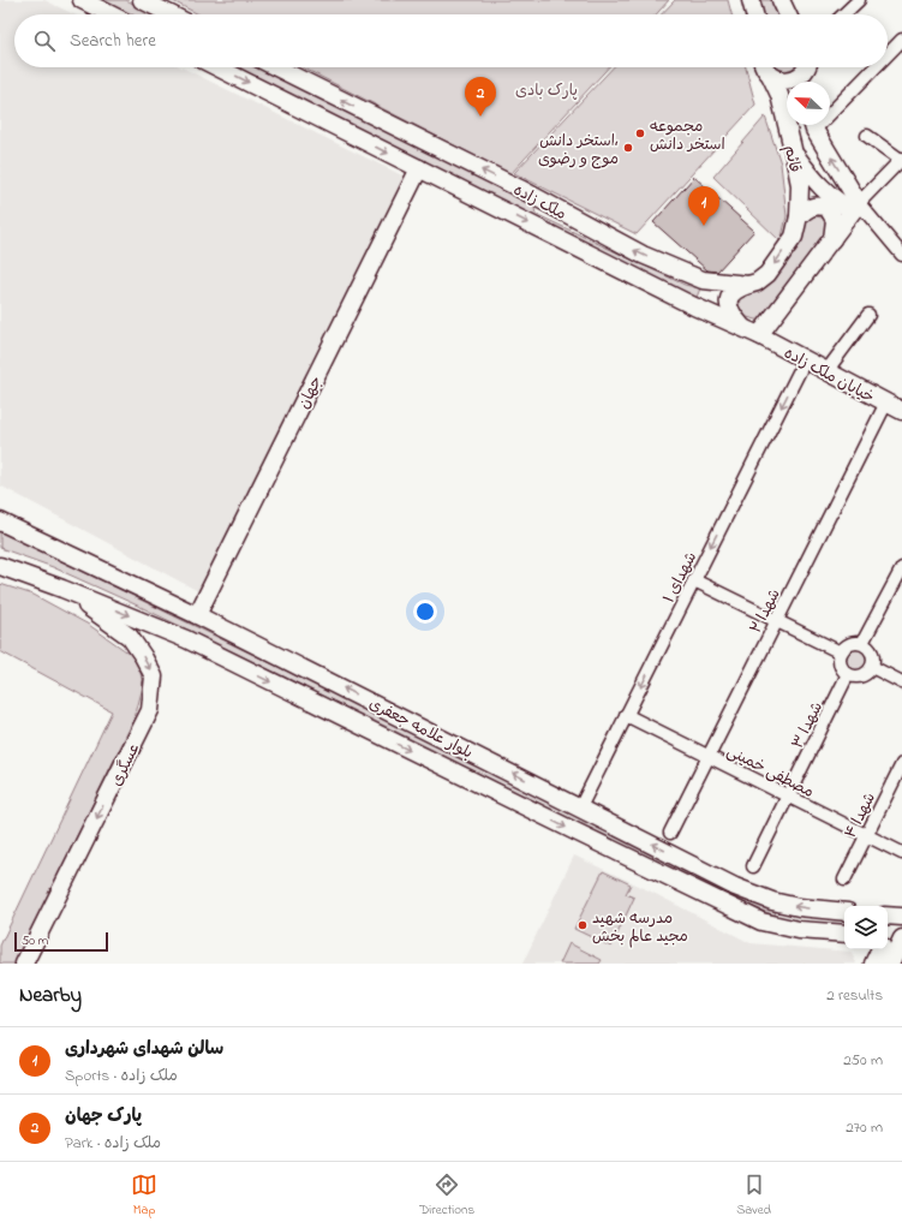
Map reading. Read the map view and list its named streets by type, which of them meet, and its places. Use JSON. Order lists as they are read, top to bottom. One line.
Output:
{"streets":{"main road":["قائم","ملک زاده","خیابان ملک زاده","جهان","بلوار علامه جعفری","عسگری"],"street":["شهدای ۱","شهدا ۲","شهدا ۳","مصطفی خمینی","شهدا ۴"]},"crossings":[["ملک زاده","خیابان ملک زاده"],["ملک زاده","جهان"],["خیابان ملک زاده","شهدای ۱"],["خیابان ملک زاده","شهدا ۲"],["جهان","بلوار علامه جعفری"],["شهدای ۱","بلوار علامه جعفری"],["شهدای ۱","مصطفی خمینی"],["شهدا ۲","مصطفی خمینی"],["شهدا ۳","مصطفی خمینی"],["بلوار علامه جعفری","عسگری"],["مصطفی خمینی","شهدا ۴"]],"one_way":["شهدای ۱","عسگری"],"parks":["پارک بادی"],"places":["مجموعه استخر دانش","استخر دانش، موج و رضوی","مدرسه شهید مجید عالم بخش"],"scale_bar":"50 m","north":"top left","page":{"search":"Search here","pins":["2","1"],"scale":"50 m","heading":["Nearby","2 results"],"list":[{"mark":"1","name":"سالن شهدای شهرداری","note":"Sports · ملک زاده","value":"250 m"},{"mark":"2","name":"پارک جهان","note":"Park · ملک زاده","value":"270 m"}],"nav":["Map","Directions","Saved"]}}
